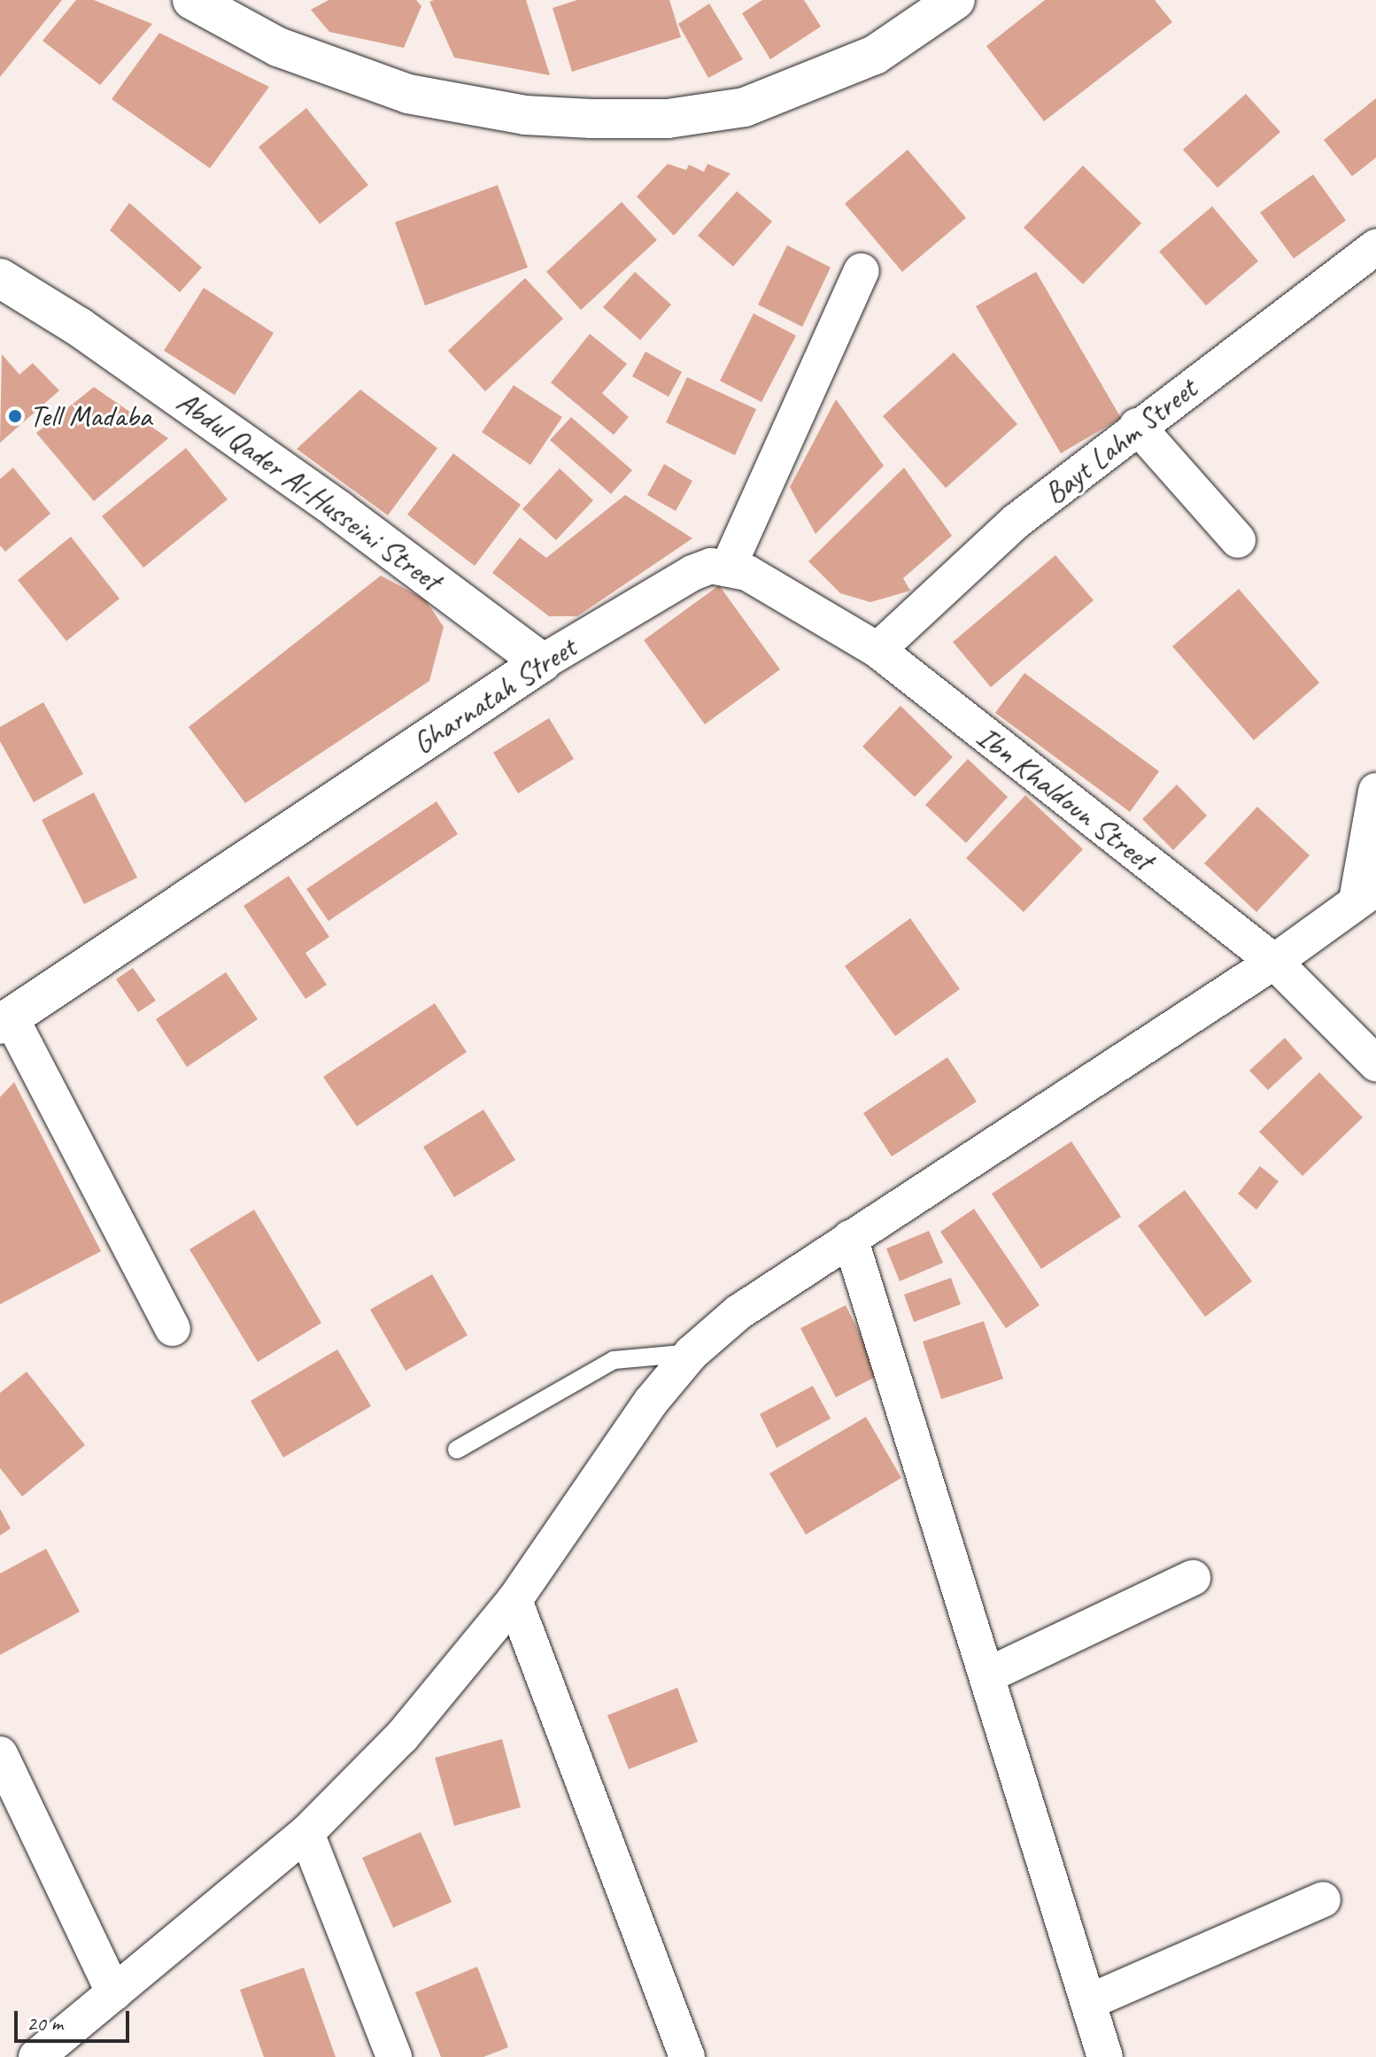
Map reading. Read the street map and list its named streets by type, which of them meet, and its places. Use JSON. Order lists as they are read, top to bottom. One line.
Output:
{"streets":{"street":["Bayt Lahm Street","Abdul Qader Al-Husseini Street","Gharnatah Street","Ibn Khaldoun Street"]},"crossings":[["Bayt Lahm Street","Ibn Khaldoun Street"],["Abdul Qader Al-Husseini Street","Gharnatah Street"],["Gharnatah Street","Ibn Khaldoun Street"]],"places":["Tell Madaba"],"scale_bar":"20 m"}
